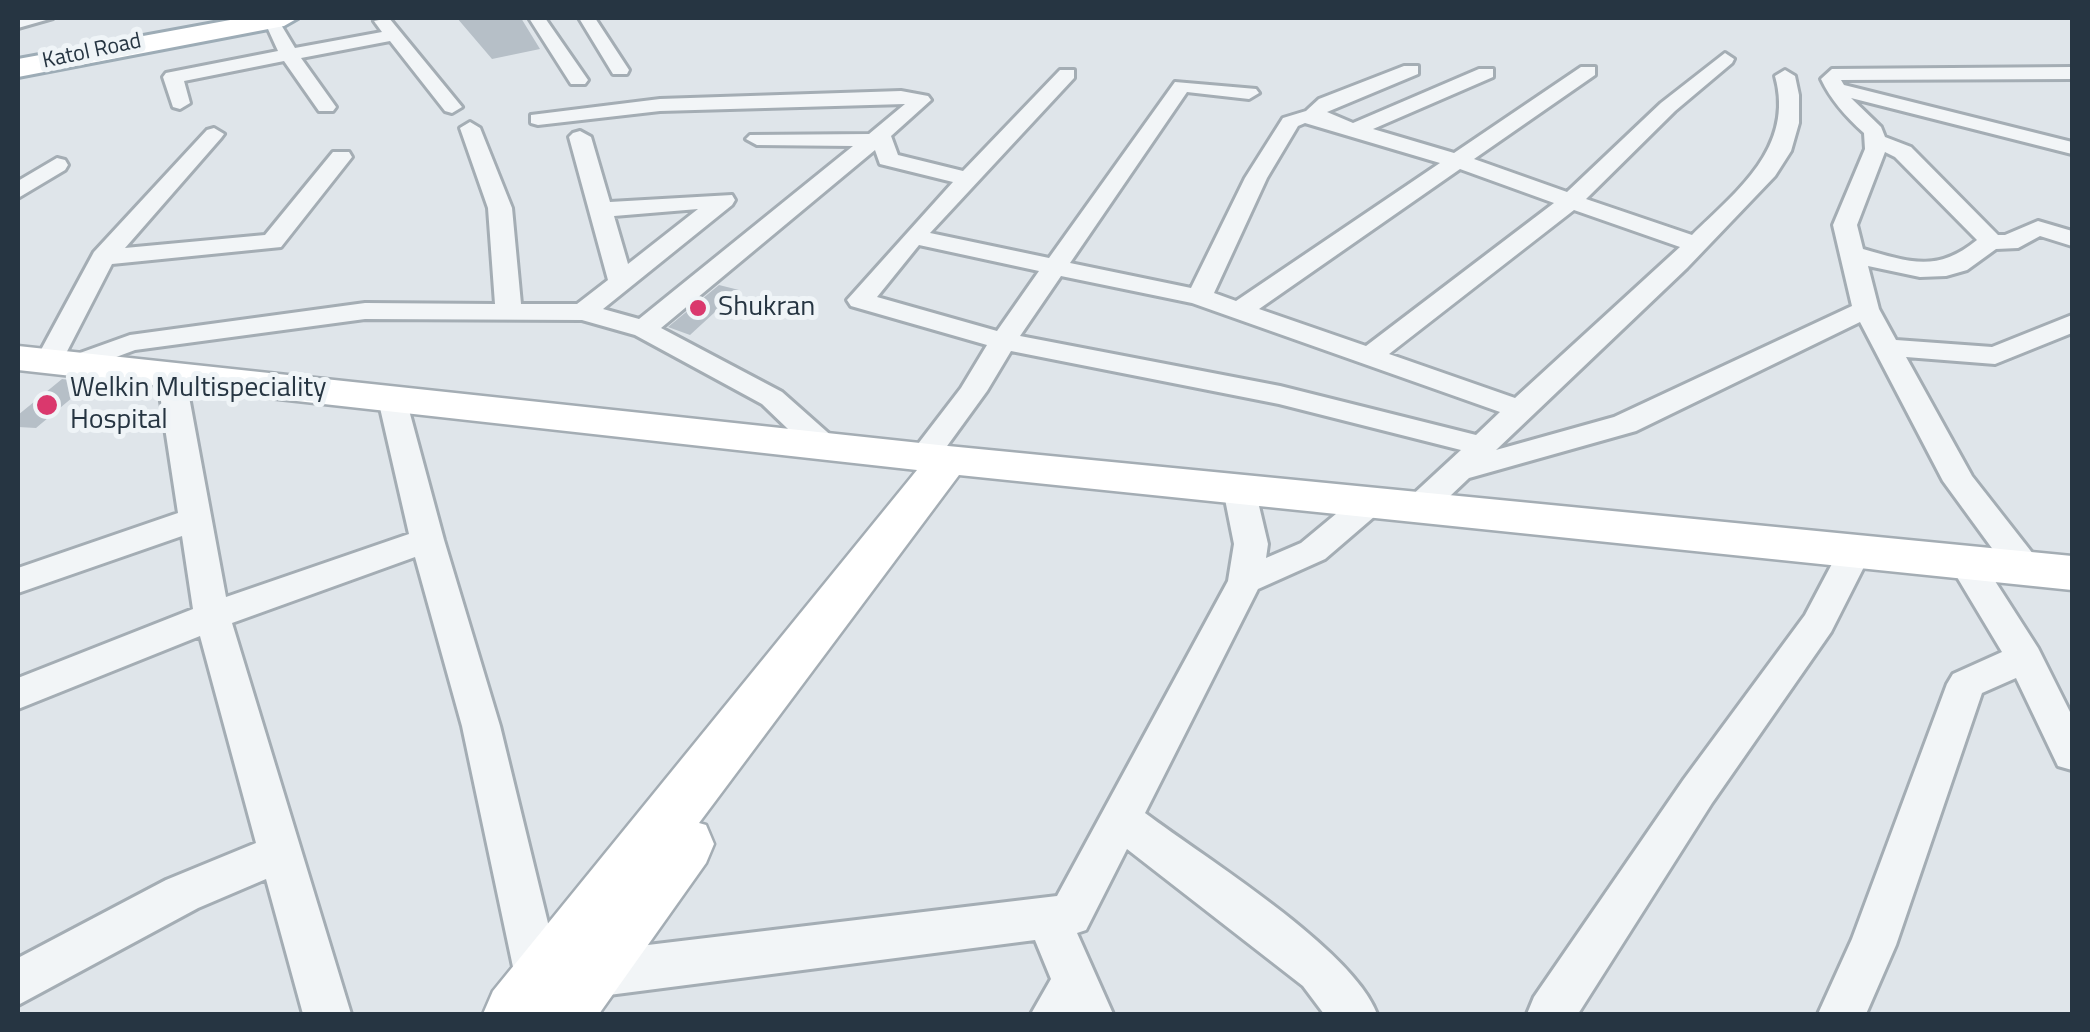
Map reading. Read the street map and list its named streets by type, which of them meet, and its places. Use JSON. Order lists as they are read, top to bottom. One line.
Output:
{"streets":{"main road":["Katol Road"]},"places":["Shukran","Welkin Multispeciality Hospital"]}
